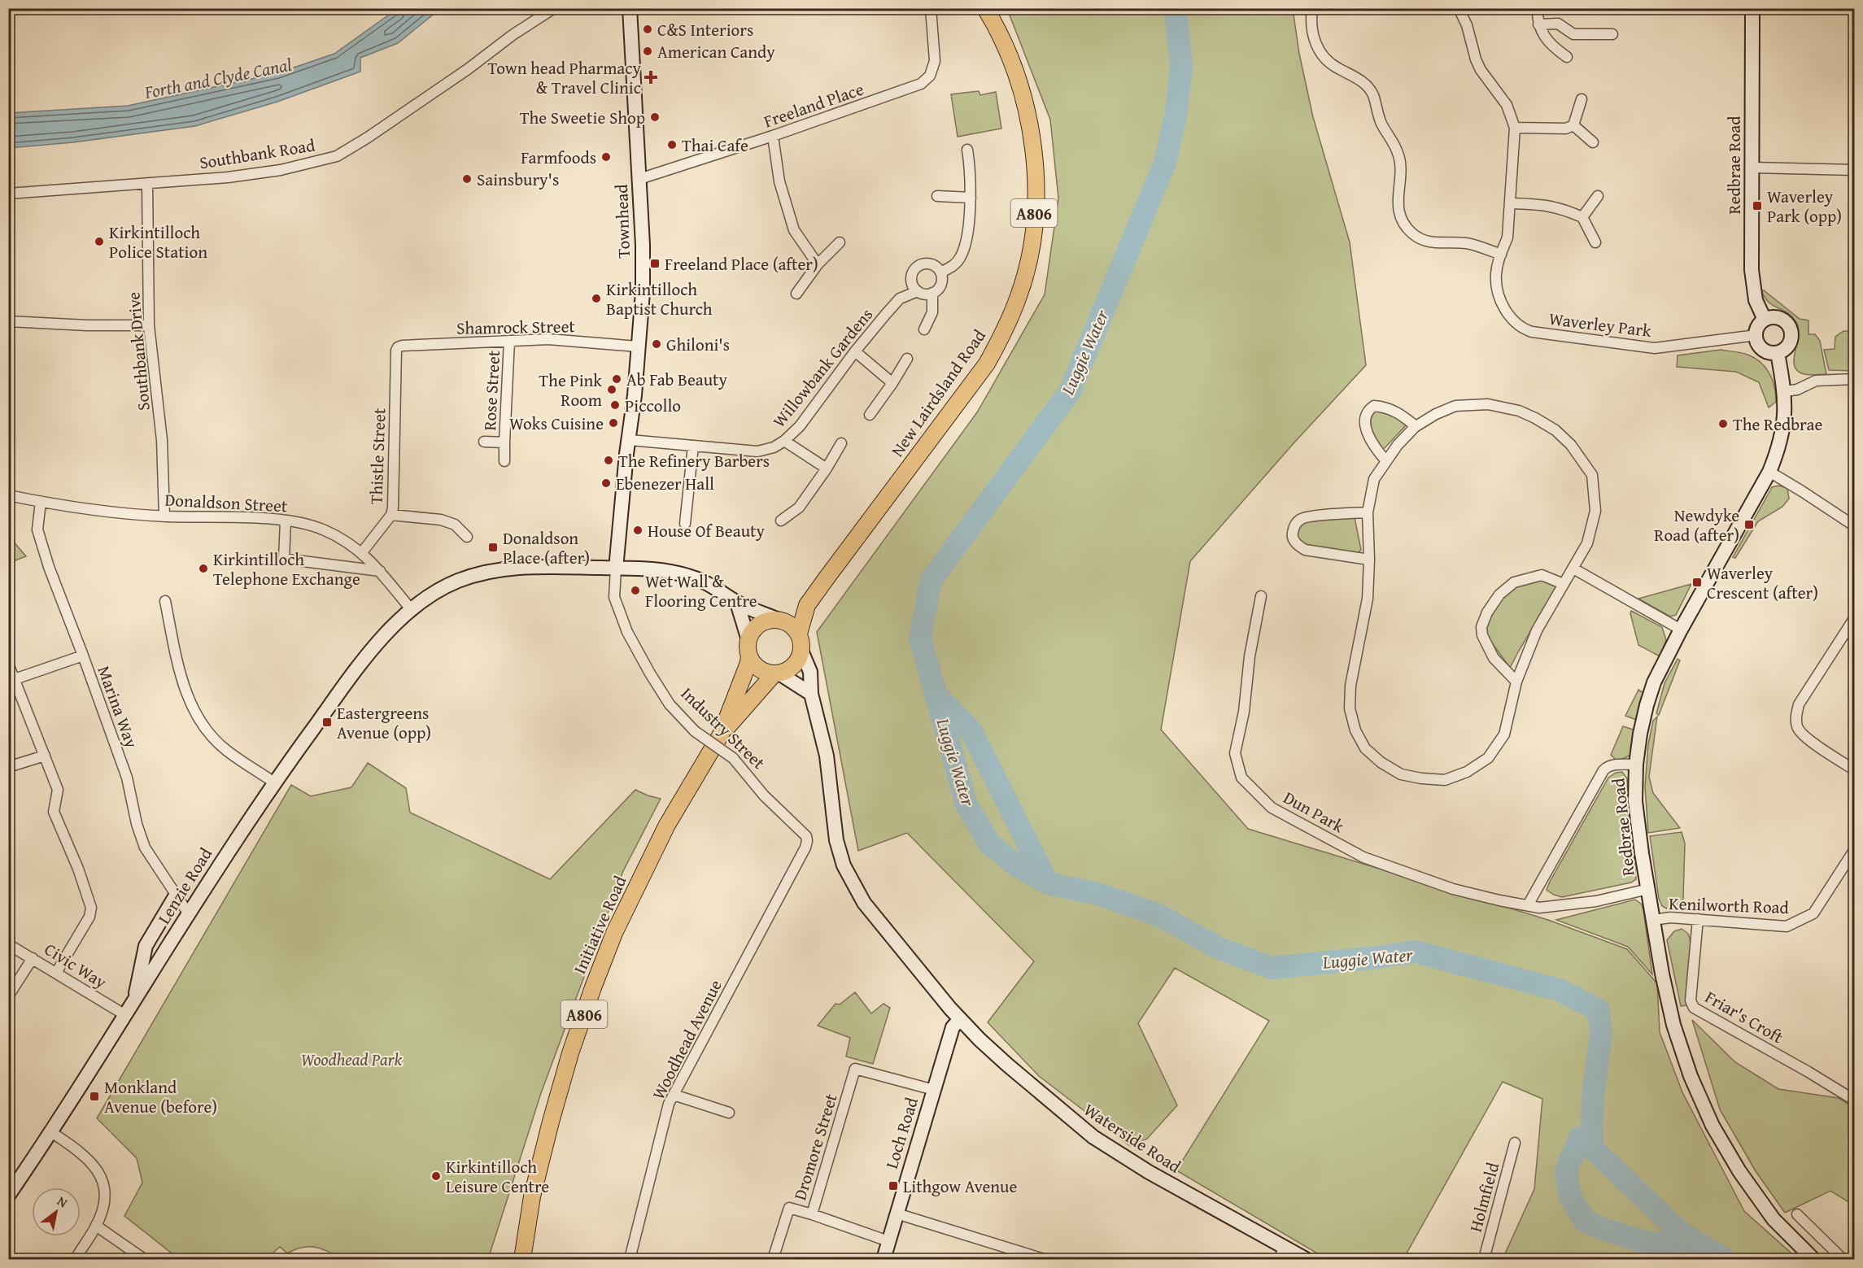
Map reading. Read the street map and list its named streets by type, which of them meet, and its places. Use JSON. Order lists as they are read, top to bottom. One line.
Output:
{"streets":{"main road":["A806","New Lairdsland Road","Initiative Road"],"street":["Freeland Place","Southbank Road","Redbrae Road","Townhead","Waverley Park","Shamrock Street","Southbank Drive","Willowbank Gardens","Rose Street","Thistle Street","Donaldson Street","Marina Way","Industry Street","Dun Park","Lenzie Road","Kenilworth Road","Civic Way","Friar's Croft","Woodhead Avenue","Loch Road","Waterside Road","Dromore Street","Holmfield"]},"crossings":[["Freeland Place","Townhead"],["Southbank Road","Southbank Drive"],["Redbrae Road","Waverley Park"],["Redbrae Road","Dun Park"],["Redbrae Road","Kenilworth Road"],["A806","New Lairdsland Road"],["A806","Initiative Road"],["Townhead","Shamrock Street"],["Townhead","Willowbank Gardens"],["Townhead","Industry Street"],["Shamrock Street","Rose Street"],["Shamrock Street","Thistle Street"],["Southbank Drive","Donaldson Street"],["Thistle Street","Donaldson Street"],["Donaldson Street","Marina Way"],["Donaldson Street","Lenzie Road"],["Marina Way","Lenzie Road"],["Industry Street","Woodhead Avenue"],["Lenzie Road","Civic Way"],["Kenilworth Road","Friar's Croft"],["Loch Road","Waterside Road"],["Loch Road","Dromore Street"]],"water":["Forth and Clyde Canal","Luggie Water"],"parks":["Woodhead Park"],"places":{"other":["C&S Interiors","American Candy","The Sweetie Shop","Thai Cafe","Farmfoods","Sainsbury's","Kirkintilloch Police Station","Kirkintilloch Baptist Church","Ghiloni's","Ab Fab Beauty","The Pink Room","Piccollo","Woks Cuisine","The Redbrae","The Refinery Barbers","Ebenezer Hall","House Of Beauty","Kirkintilloch Telephone Exchange","Wet Wall & Flooring Centre","Kirkintilloch Leisure Centre"],"health":["Town head Pharmacy & Travel Clinic"],"transit":["Waverley Park (opp)","Freeland Place (after)","Newdyke Road (after)","Donaldson Place (after)","Waverley Crescent (after)","Eastergreens Avenue (opp)","Monkland Avenue (before)","Lithgow Avenue"]},"north":"top right"}
